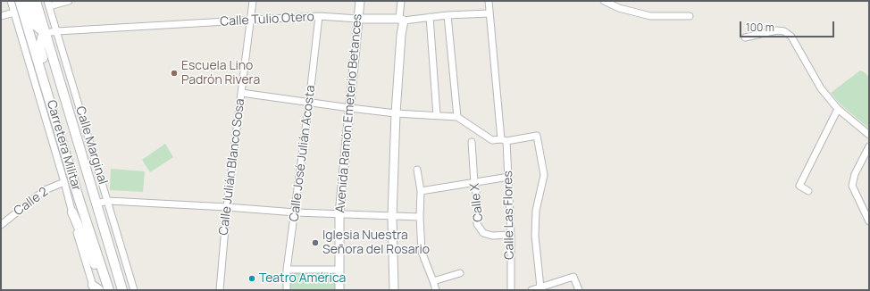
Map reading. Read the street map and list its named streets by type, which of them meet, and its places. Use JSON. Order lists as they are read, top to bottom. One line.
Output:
{"streets":{"main road":["Carretera Militar"],"street":["Calle Tulio Otero","Avenida Ramón Emeterio Betances","Calle Marginal","Calle José Julián Acosta","Calle Julián Blanco Sosa","Calle 2","Calle X","Calle Las Flores"]},"crossings":[["Calle Tulio Otero","Avenida Ramón Emeterio Betances"],["Calle Tulio Otero","Carretera Militar"],["Calle Tulio Otero","Calle Marginal"],["Calle Tulio Otero","Calle José Julián Acosta"],["Calle Tulio Otero","Calle Julián Blanco Sosa"],["Calle Tulio Otero","Calle Las Flores"],["Calle X","Calle Las Flores"]],"places":["Escuela Lino Padrón Rivera","Iglesia Nuestra Señora del Rosario","Teatro América"],"scale_bar":"100 m"}
